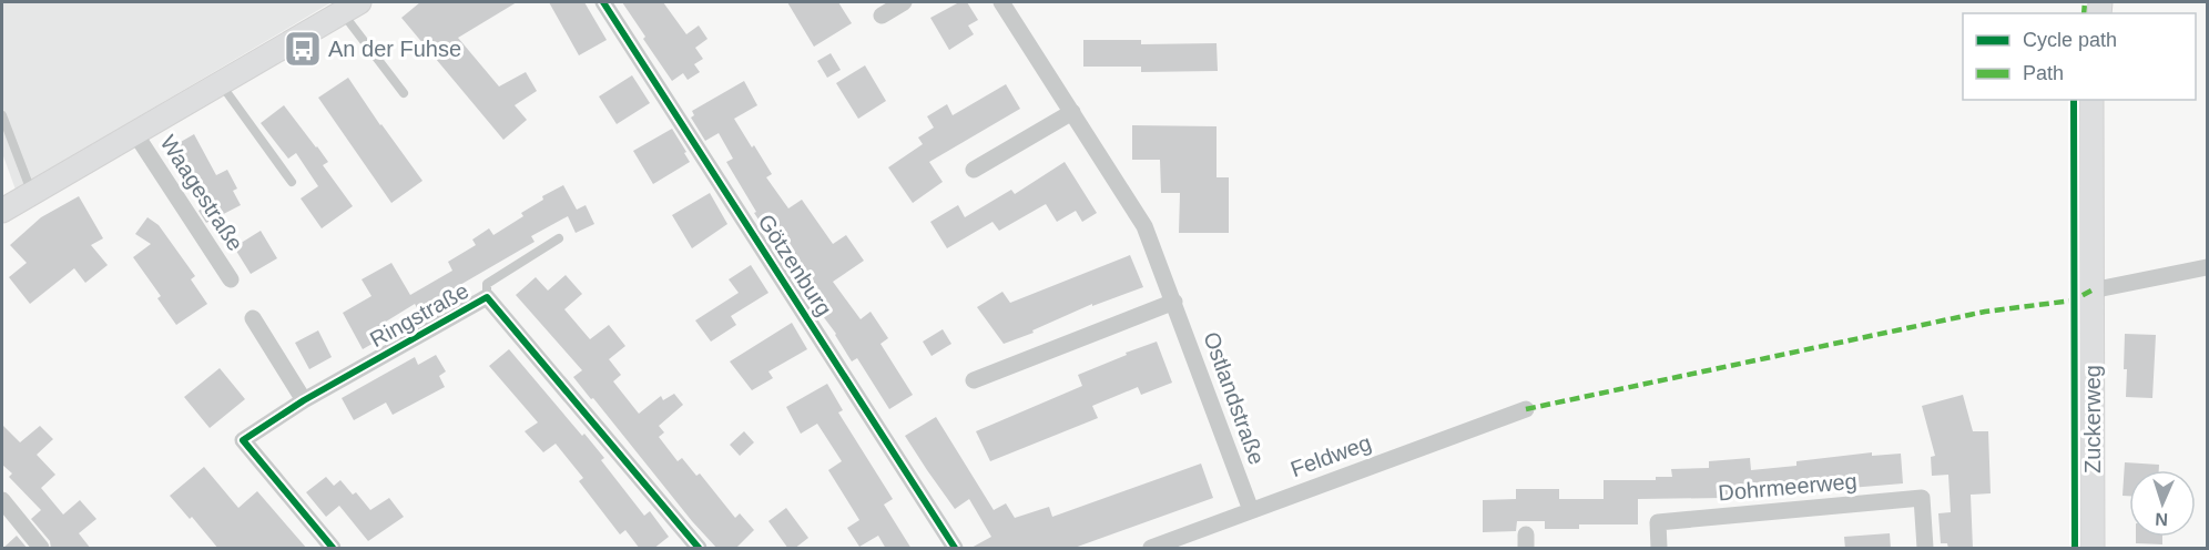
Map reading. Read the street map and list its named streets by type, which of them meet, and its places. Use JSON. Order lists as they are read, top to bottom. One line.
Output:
{"streets":{"street":["Waagestraße","Götzenburg","Ringstraße","Ostlandstraße","Zuckerweg","Feldweg","Dohrmeerweg"]},"crossings":[["Ostlandstraße","Feldweg"]],"places":{"bus stop":["An der Fuhse"]},"legend":["Cycle path","Path"],"north":"bottom"}
